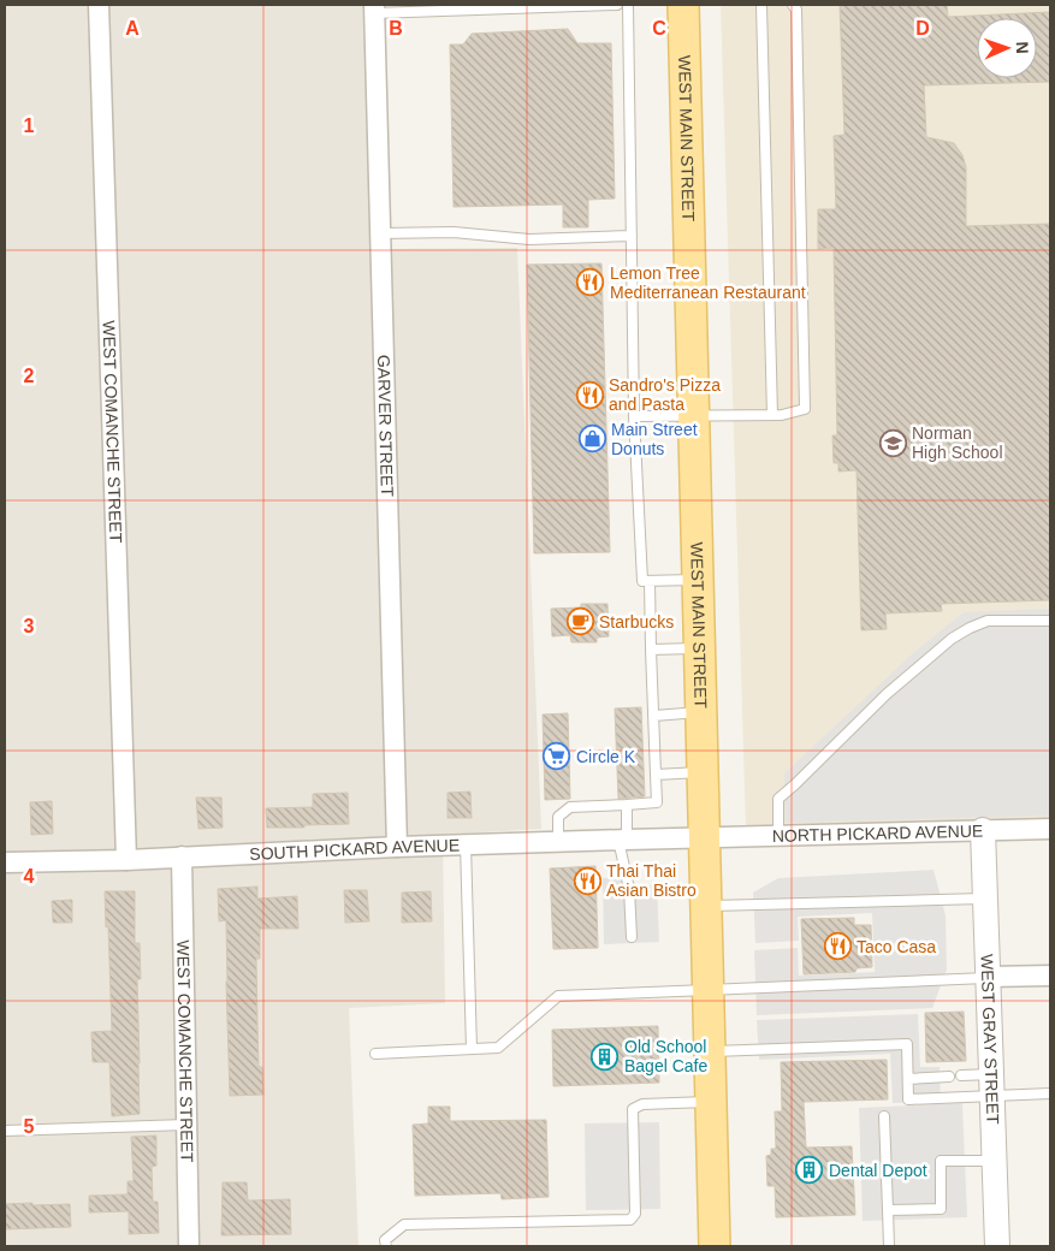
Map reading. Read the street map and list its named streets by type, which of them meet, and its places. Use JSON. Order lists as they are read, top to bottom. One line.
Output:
{"streets":{"main road":["WEST MAIN STREET"],"street":["GARVER STREET","WEST COMANCHE STREET","NORTH PICKARD AVENUE","SOUTH PICKARD AVENUE","WEST GRAY STREET"]},"crossings":[["WEST MAIN STREET","NORTH PICKARD AVENUE"],["WEST MAIN STREET","SOUTH PICKARD AVENUE"],["GARVER STREET","SOUTH PICKARD AVENUE"],["WEST COMANCHE STREET","SOUTH PICKARD AVENUE"],["NORTH PICKARD AVENUE","SOUTH PICKARD AVENUE"],["NORTH PICKARD AVENUE","WEST GRAY STREET"]],"places":{"restaurant":["Lemon Tree Mediterranean Restaurant","Sandro's Pizza and Pasta","Thai Thai Asian Bistro","Taco Casa"],"shop":["Main Street Donuts"],"school or university":["Norman High School"],"cafe":["Starbucks"],"supermarket":["Circle K"],"building":["Old School Bagel Cafe","Dental Depot"]},"north":"right","grid":{"columns":["A","B","C","D"],"rows":["1","2","3","4","5"]}}
